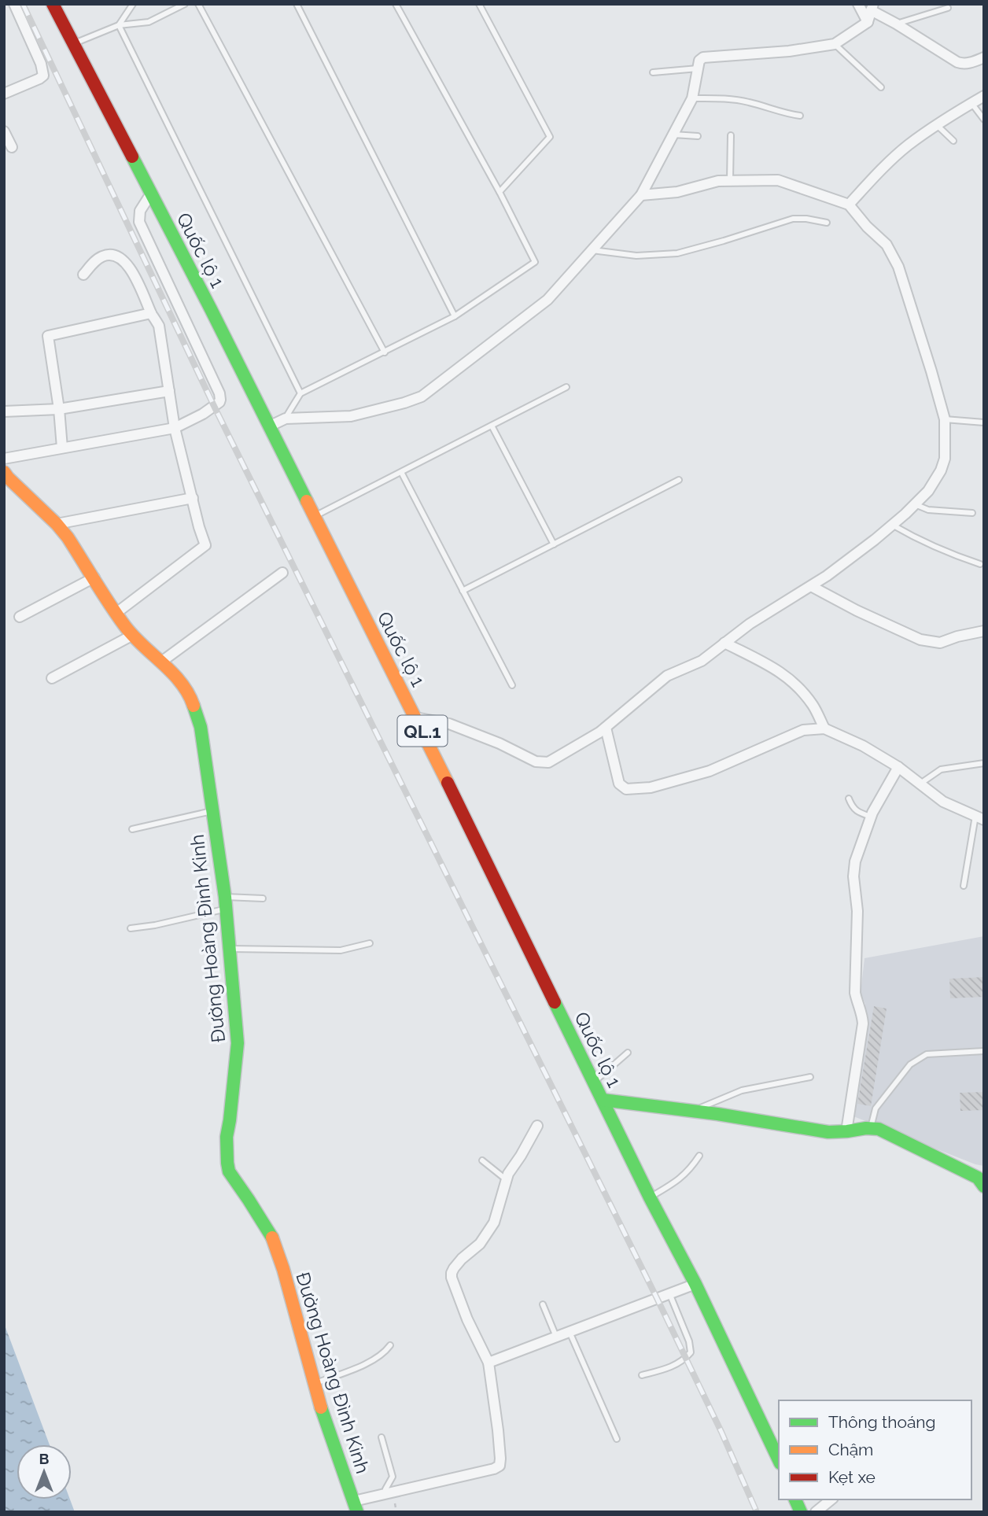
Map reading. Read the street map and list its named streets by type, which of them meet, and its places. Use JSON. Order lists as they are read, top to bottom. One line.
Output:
{"streets":{"main road":["Quốc lộ 1","QL.1","Đường Hoàng Đình Kinh"]},"legend":["Thông thoáng","Chậm","Kẹt xe"],"north":"top"}
